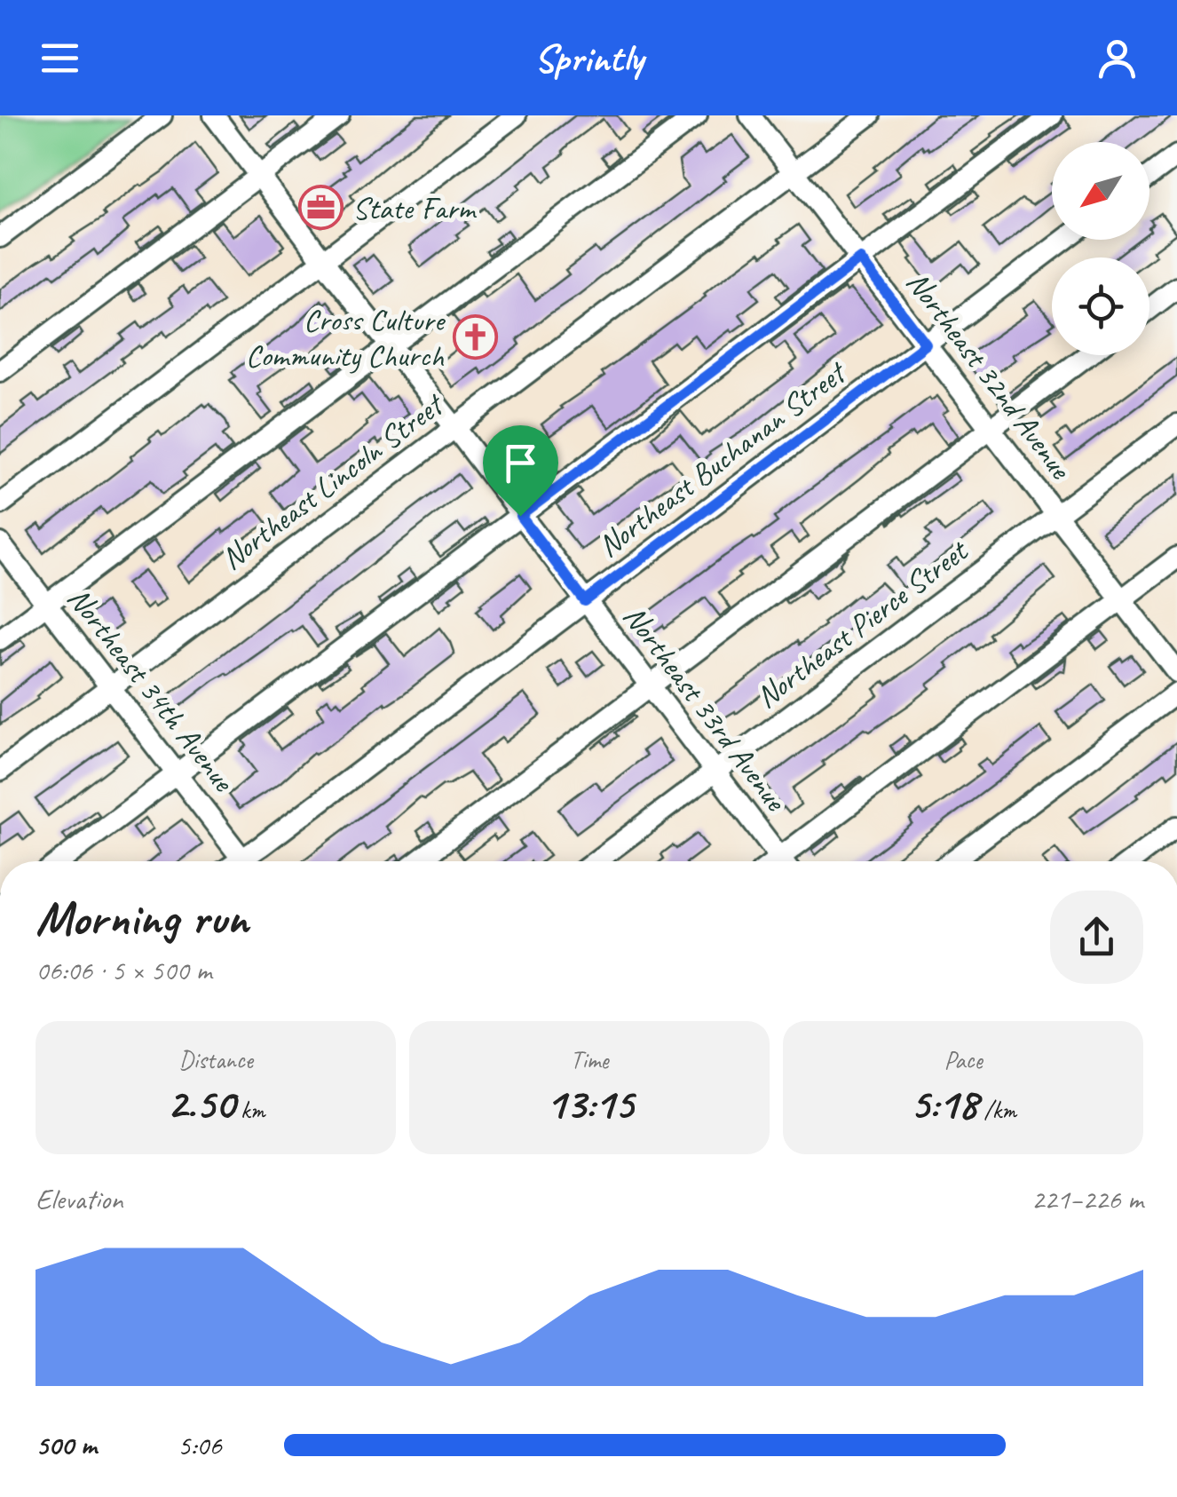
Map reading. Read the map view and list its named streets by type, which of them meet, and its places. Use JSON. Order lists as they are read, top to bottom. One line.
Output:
{"streets":{"street":["Northeast 32nd Avenue","Northeast Buchanan Street","Northeast Lincoln Street","Northeast Pierce Street","Northeast 34th Avenue","Northeast 33rd Avenue"]},"crossings":[["Northeast 32nd Avenue","Northeast Buchanan Street"],["Northeast 32nd Avenue","Northeast Lincoln Street"],["Northeast 32nd Avenue","Northeast Pierce Street"],["Northeast Buchanan Street","Northeast 33rd Avenue"],["Northeast Lincoln Street","Northeast 34th Avenue"],["Northeast Lincoln Street","Northeast 33rd Avenue"],["Northeast Pierce Street","Northeast 33rd Avenue"]],"places":{"office":["State Farm"],"church":["Cross Culture Community Church"]},"north":"bottom left","page":{"header":"Sprintly","heading":["Morning run","06:06 · 5 × 500 m"],"stats":[["Distance","2.50 km"],["Time","13:15"],["Pace","5:18 /km"]],"chart":["Elevation","221–226 m"],"list":[{"name":"500 m","note":"5:06"}]}}
